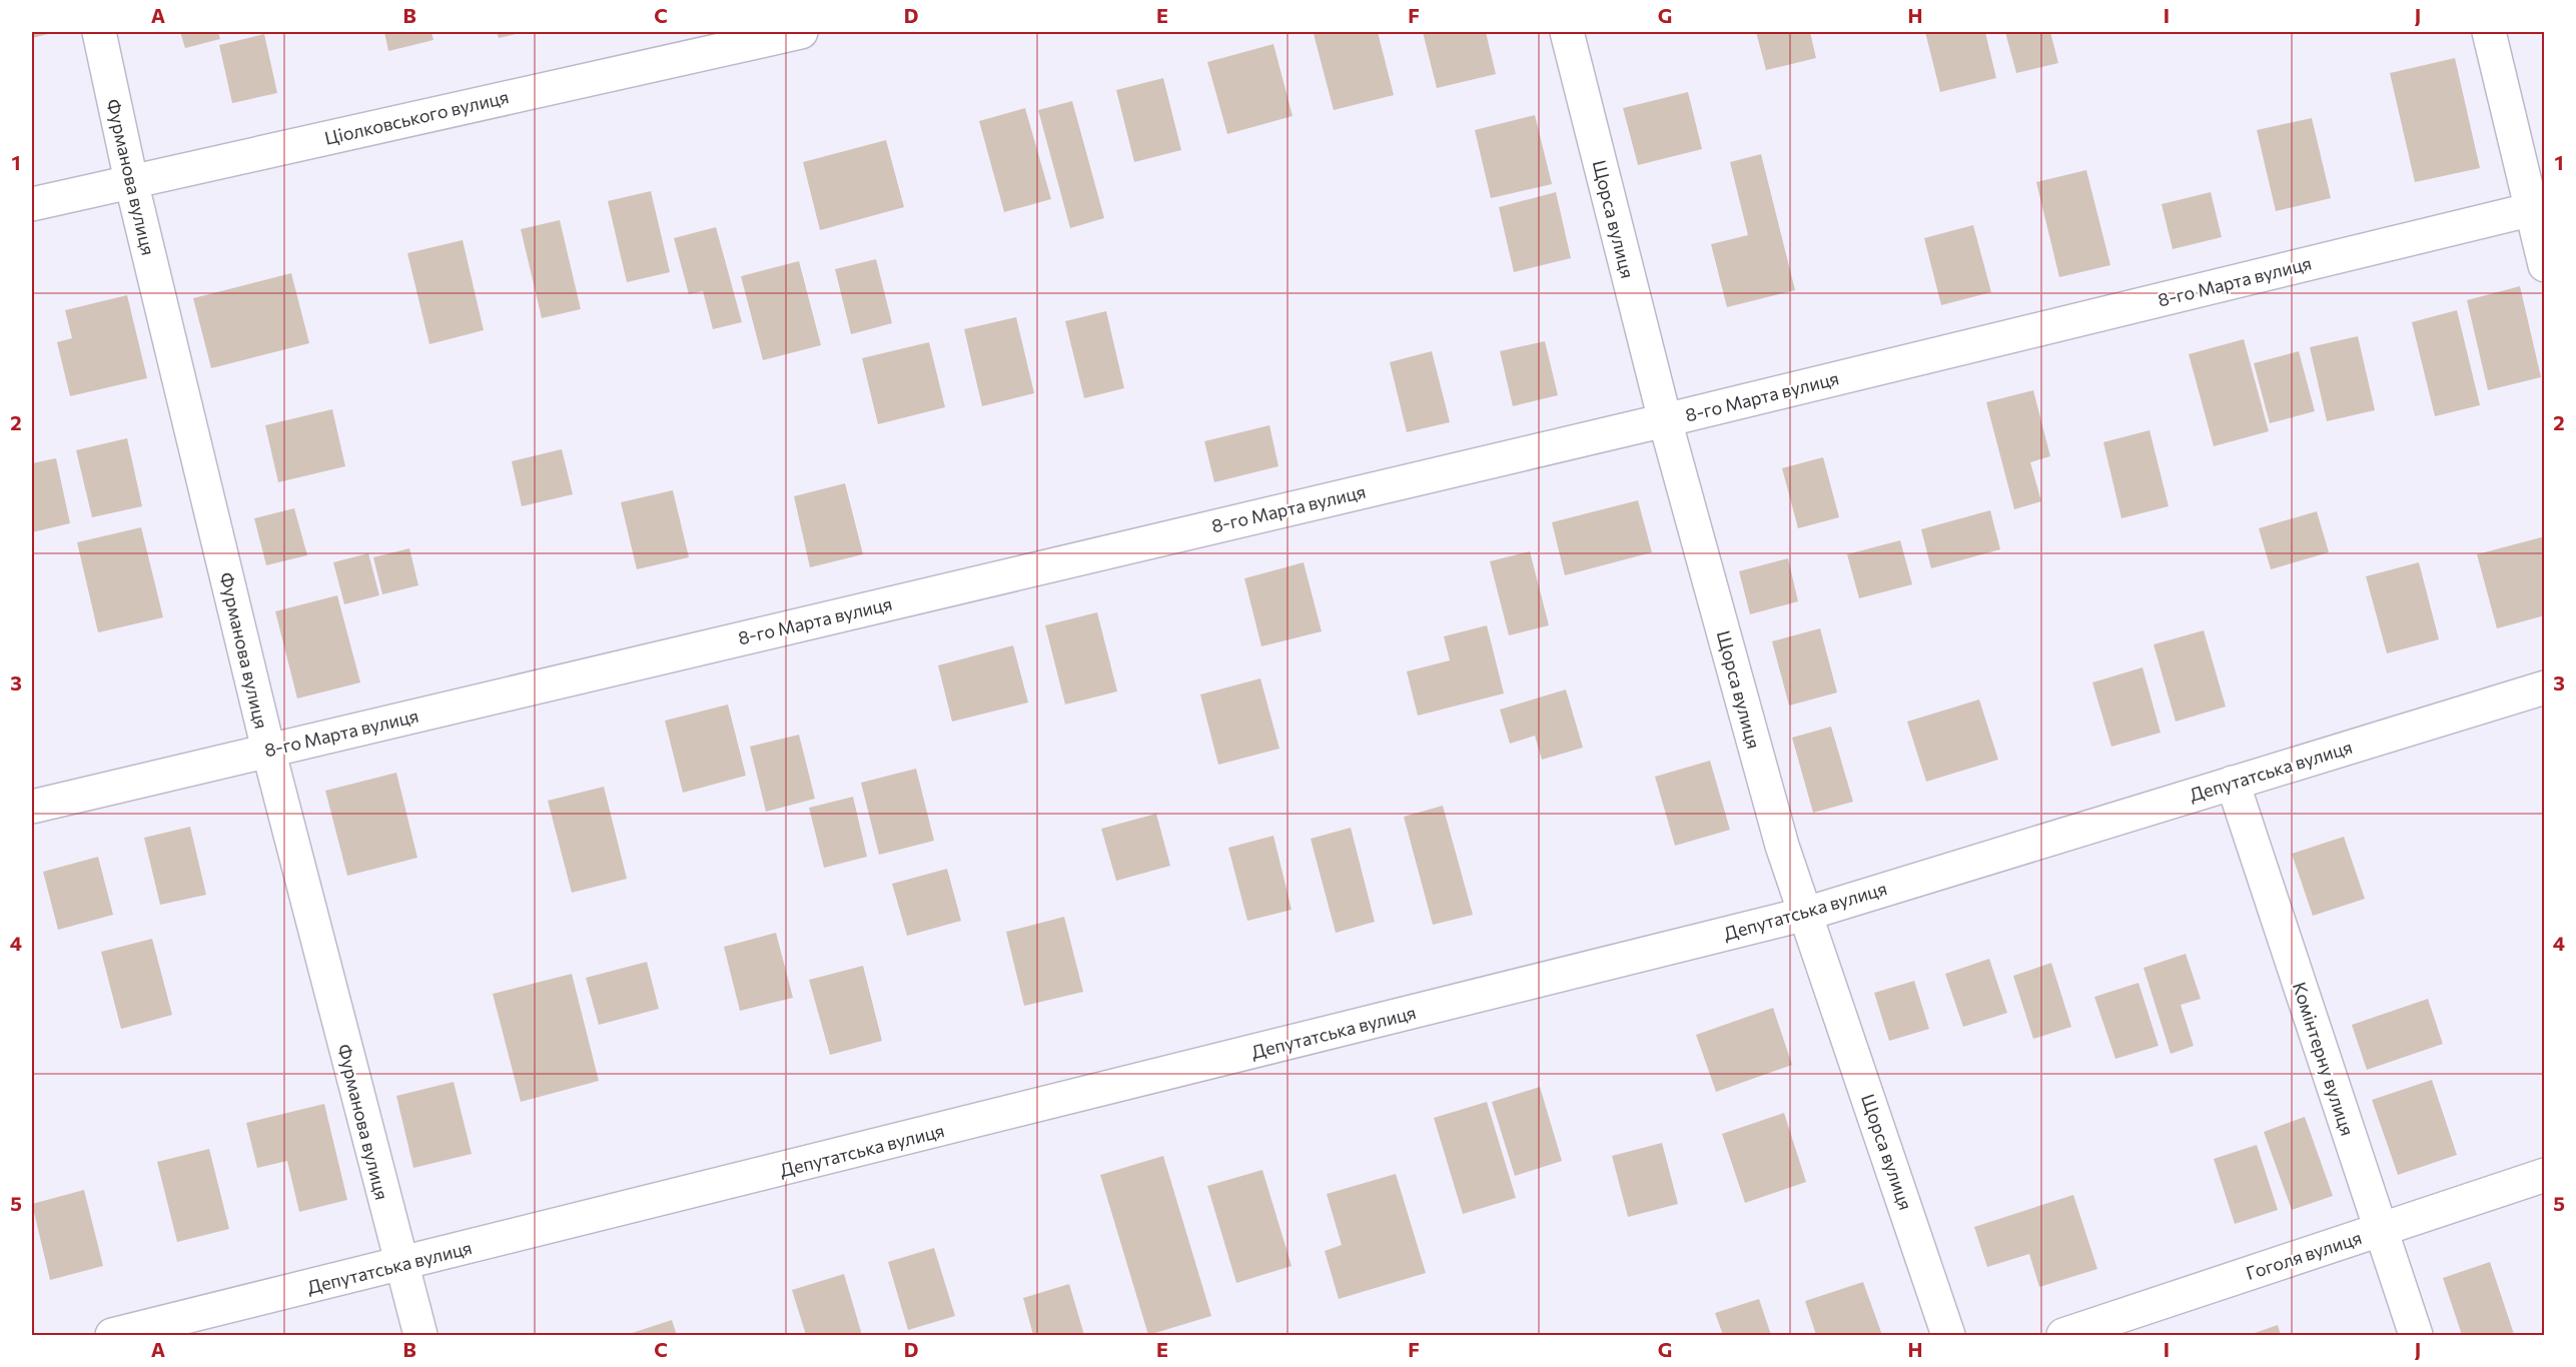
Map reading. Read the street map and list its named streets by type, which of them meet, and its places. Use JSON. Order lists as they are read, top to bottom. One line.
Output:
{"streets":{"street":["Ціолковського вулиця","Фурманова вулиця","Щорса вулиця","8-го Марта вулиця","Депутатська вулиця","Комінтерну вулиця","Гоголя вулиця"]},"crossings":[["Ціолковського вулиця","Фурманова вулиця"],["Фурманова вулиця","8-го Марта вулиця"],["Фурманова вулиця","Депутатська вулиця"],["Щорса вулиця","8-го Марта вулиця"],["Щорса вулиця","Депутатська вулиця"],["Депутатська вулиця","Комінтерну вулиця"],["Комінтерну вулиця","Гоголя вулиця"]],"grid":{"columns":["A","B","C","D","E","F","G","H","I","J"],"rows":["1","2","3","4","5"]}}
